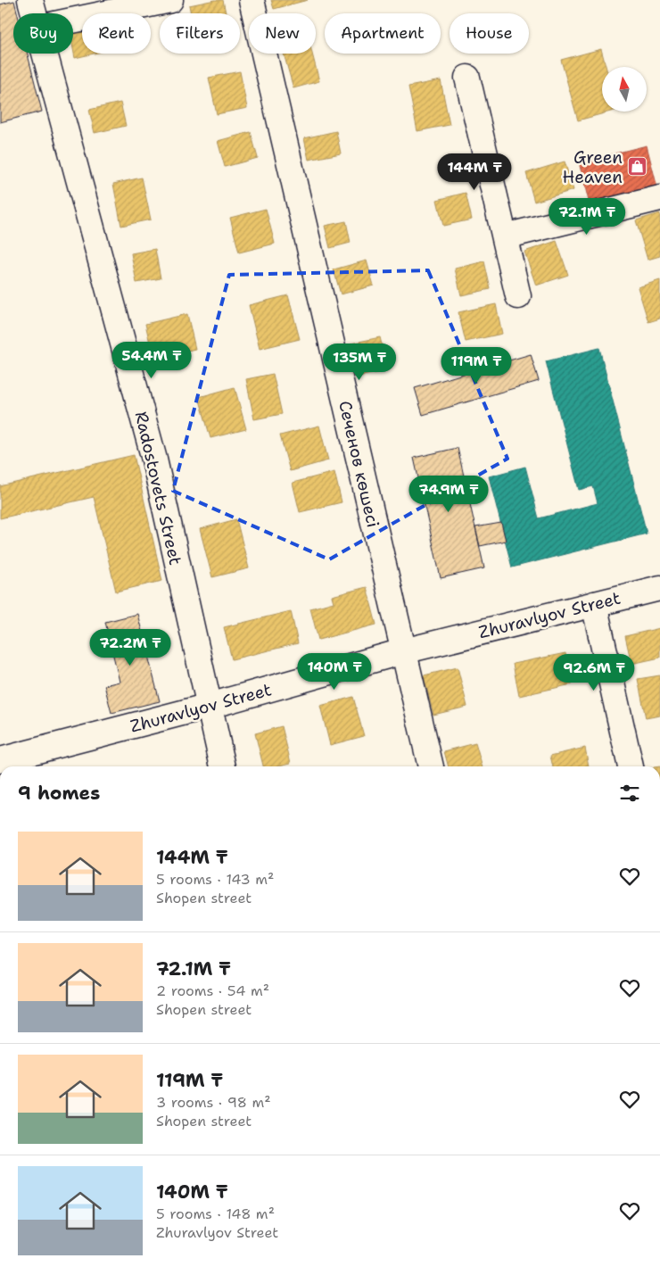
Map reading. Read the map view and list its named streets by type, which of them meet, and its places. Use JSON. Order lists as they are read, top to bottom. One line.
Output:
{"streets":{"street":["Сеченов көшесі","Radostovets Street","Zhuravlyov Street"]},"crossings":[["Сеченов көшесі","Zhuravlyov Street"],["Radostovets Street","Zhuravlyov Street"]],"places":{"shop":["Green Heaven"]},"north":"top","page":{"chip":["Buy","Rent","Filters","New","Apartment","House"],"price":["144M ₸","72.1M ₸","54.4M ₸","135M ₸","119M ₸","74.9M ₸","72.2M ₸","140M ₸","92.6M ₸"],"heading":"9 homes","list":[{"name":"144M ₸","note":"5 rooms · 143 m² · Shopen street"},{"name":"72.1M ₸","note":"2 rooms · 54 m² · Shopen street"},{"name":"119M ₸","note":"3 rooms · 98 m² · Shopen street"},{"name":"140M ₸","note":"5 rooms · 148 m² · Zhuravlyov Street"}]}}
